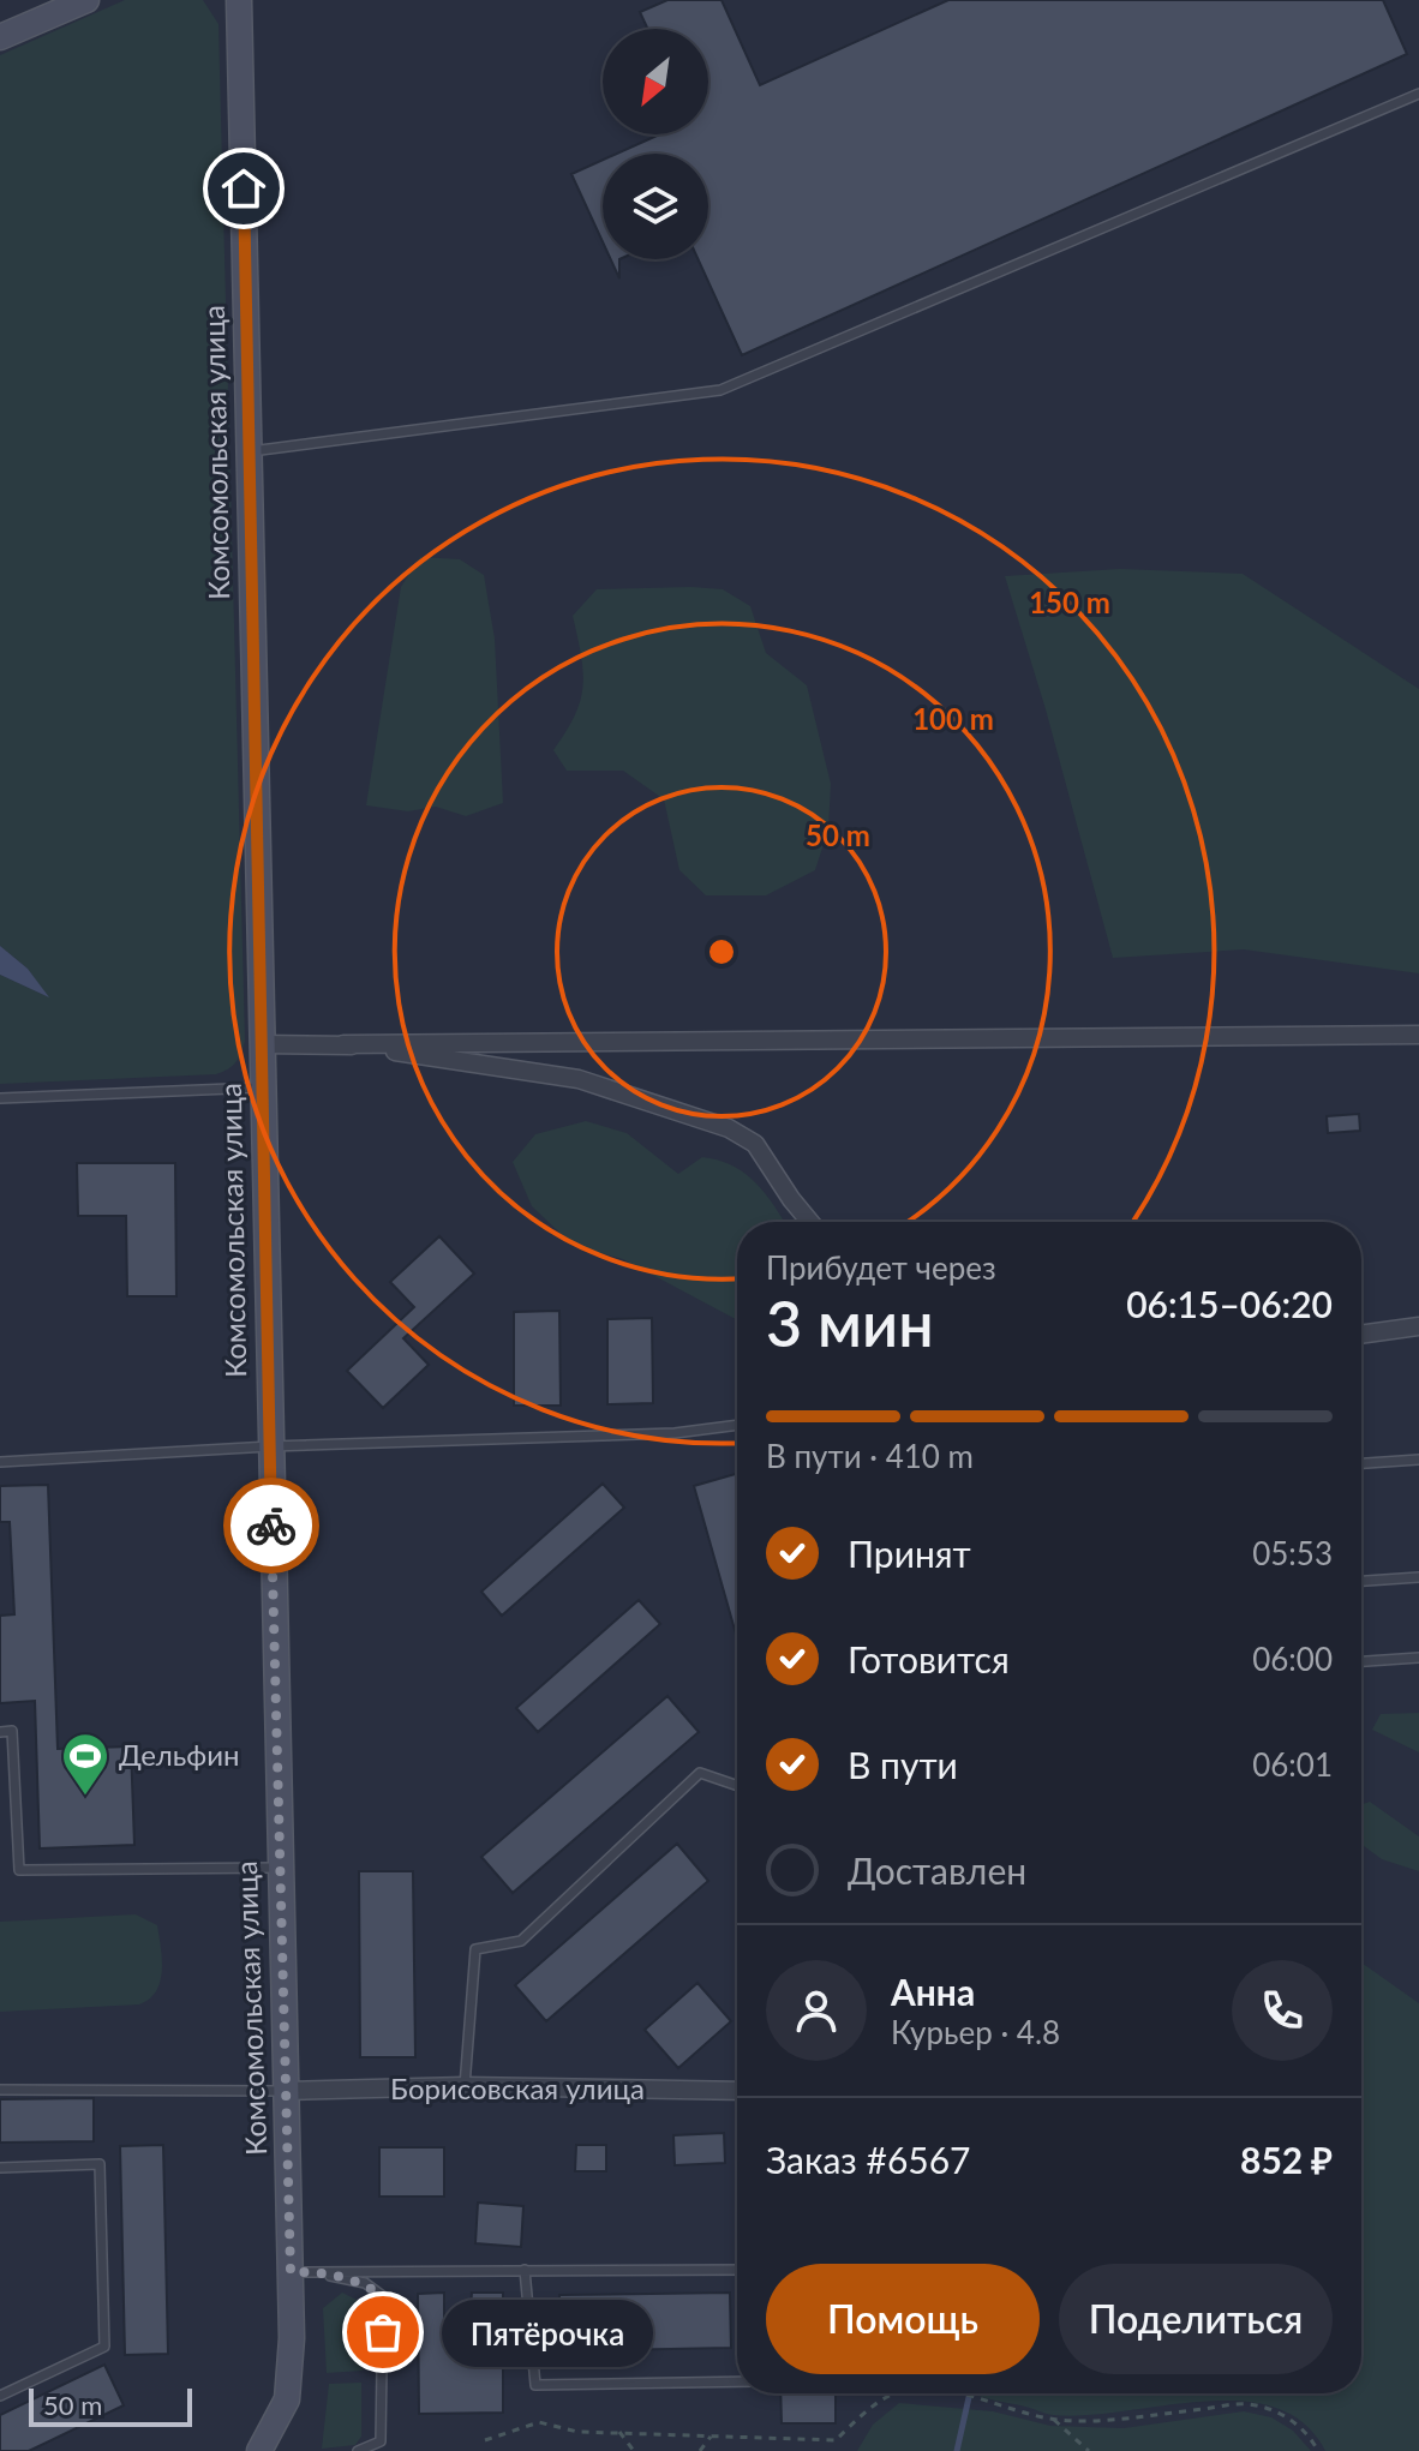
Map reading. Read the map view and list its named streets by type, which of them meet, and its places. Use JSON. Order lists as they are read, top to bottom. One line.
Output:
{"streets":{"main road":["Комсомольская улица"],"street":["Борисовская улица"]},"crossings":[["Комсомольская улица","Борисовская улица"]],"places":{"sports":["Дельфин"],"other":["Пятёрочка"]},"scale_bar":"50 m","north":"bottom left","page":{"heading":["3 мин","Прибудет через","06:15–06:20"],"panel":["Анна","Курьер · 4.8","Заказ #6567","852 ₽"],"bar":"В пути · 410 m","list":[["Принят","05:53"],["Готовится","06:00"],["В пути","06:01"],"Доставлен"],"buttons":["Помощь","Поделиться"],"bubble":"Пятёрочка","scale":"50 m"},"rings":["150 m","100 m","50 m"]}
